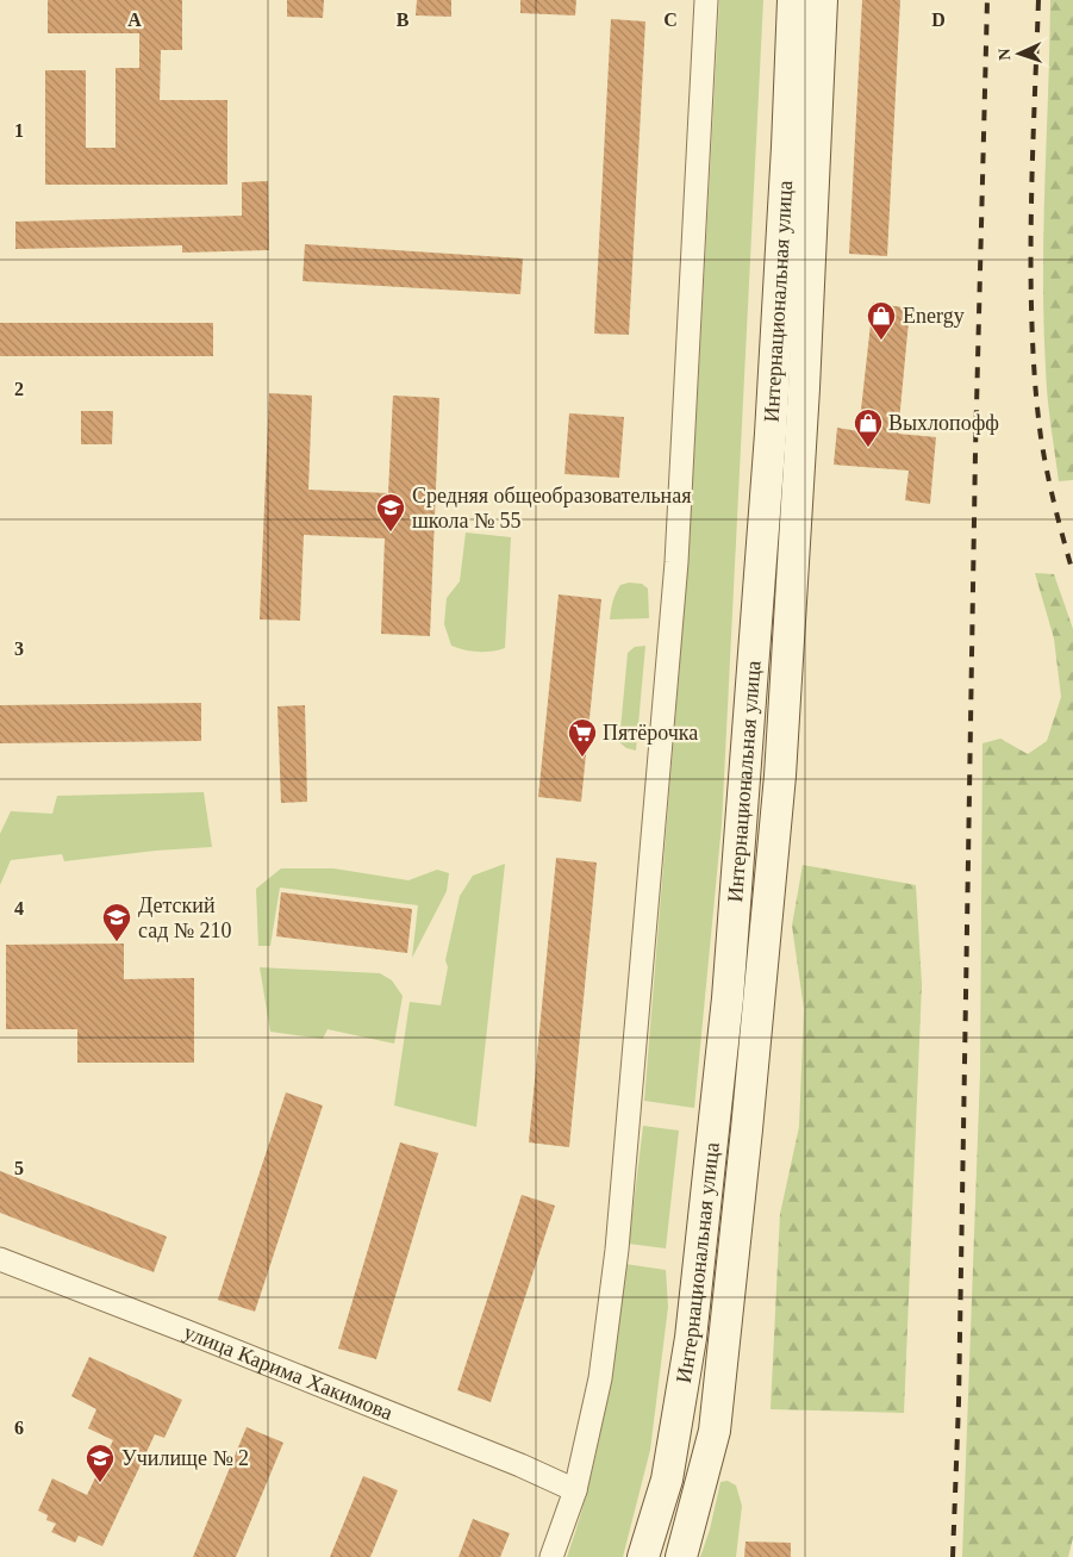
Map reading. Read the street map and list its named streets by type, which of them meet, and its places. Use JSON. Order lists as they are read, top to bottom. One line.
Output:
{"streets":{"main road":["Интернациональная улица"],"street":["улица Карима Хакимова"]},"places":{"shop":["Energy","Выхлопофф"],"school or university":["Средняя общеобразовательная школа № 55","Детский сад № 210","Училище № 2"],"supermarket":["Пятёрочка"]},"north":"left","grid":{"columns":["A","B","C","D"],"rows":["1","2","3","4","5","6"]}}
